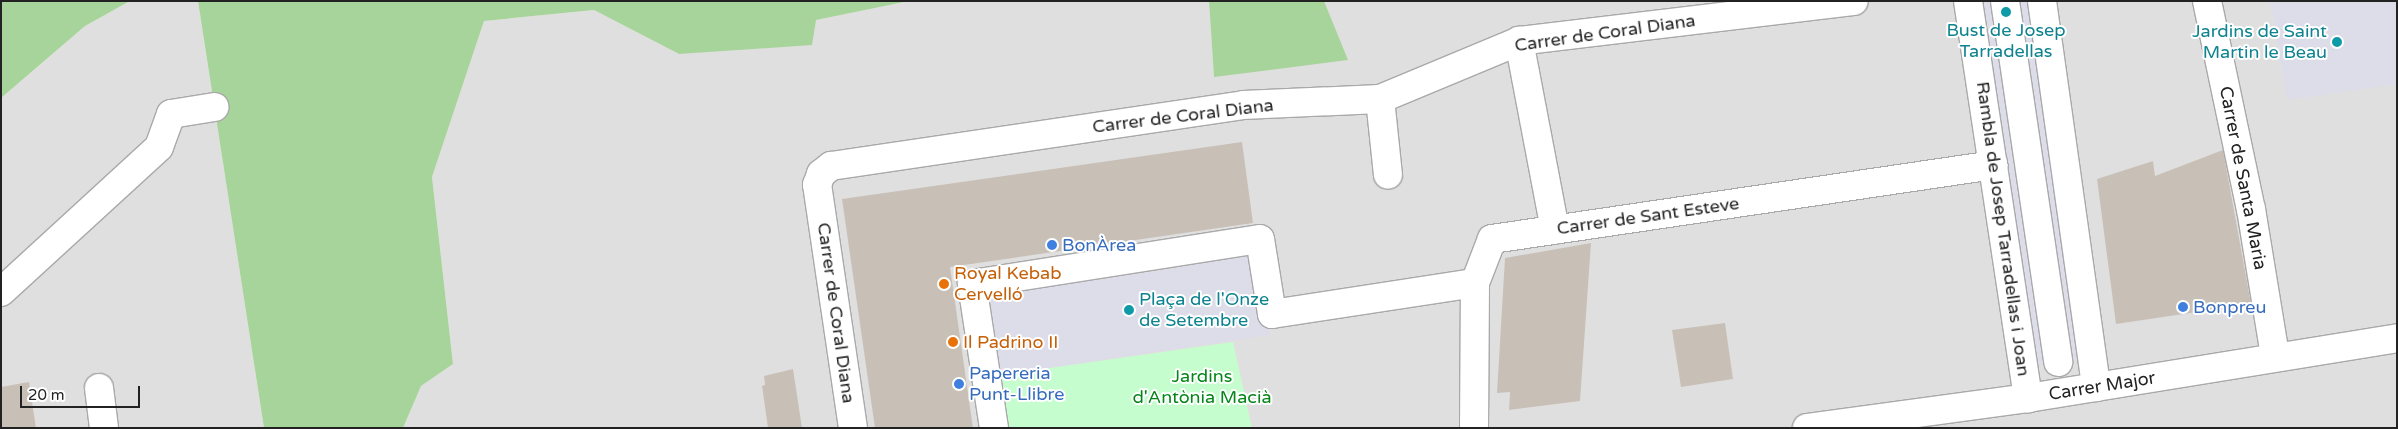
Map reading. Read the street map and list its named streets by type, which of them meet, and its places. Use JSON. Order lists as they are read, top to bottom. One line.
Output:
{"streets":{"street":["Carrer de Coral Diana","Carrer de Santa Maria","Carrer de Sant Esteve","Rambla de Josep Tarradellas i Joan","Carrer Major"]},"crossings":[["Carrer de Santa Maria","Carrer Major"],["Carrer de Sant Esteve","Rambla de Josep Tarradellas i Joan"],["Rambla de Josep Tarradellas i Joan","Carrer Major"]],"parks":["Jardins d'Antònia Macià"],"places":["Bust de Josep Tarradellas","Jardins de Saint Martin le Beau","BonÀrea","Royal Kebab Cervelló","Bonpreu","Plaça de l'Onze de Setembre","Il Padrino II","Papereria Punt-Llibre"],"scale_bar":"20 m"}
